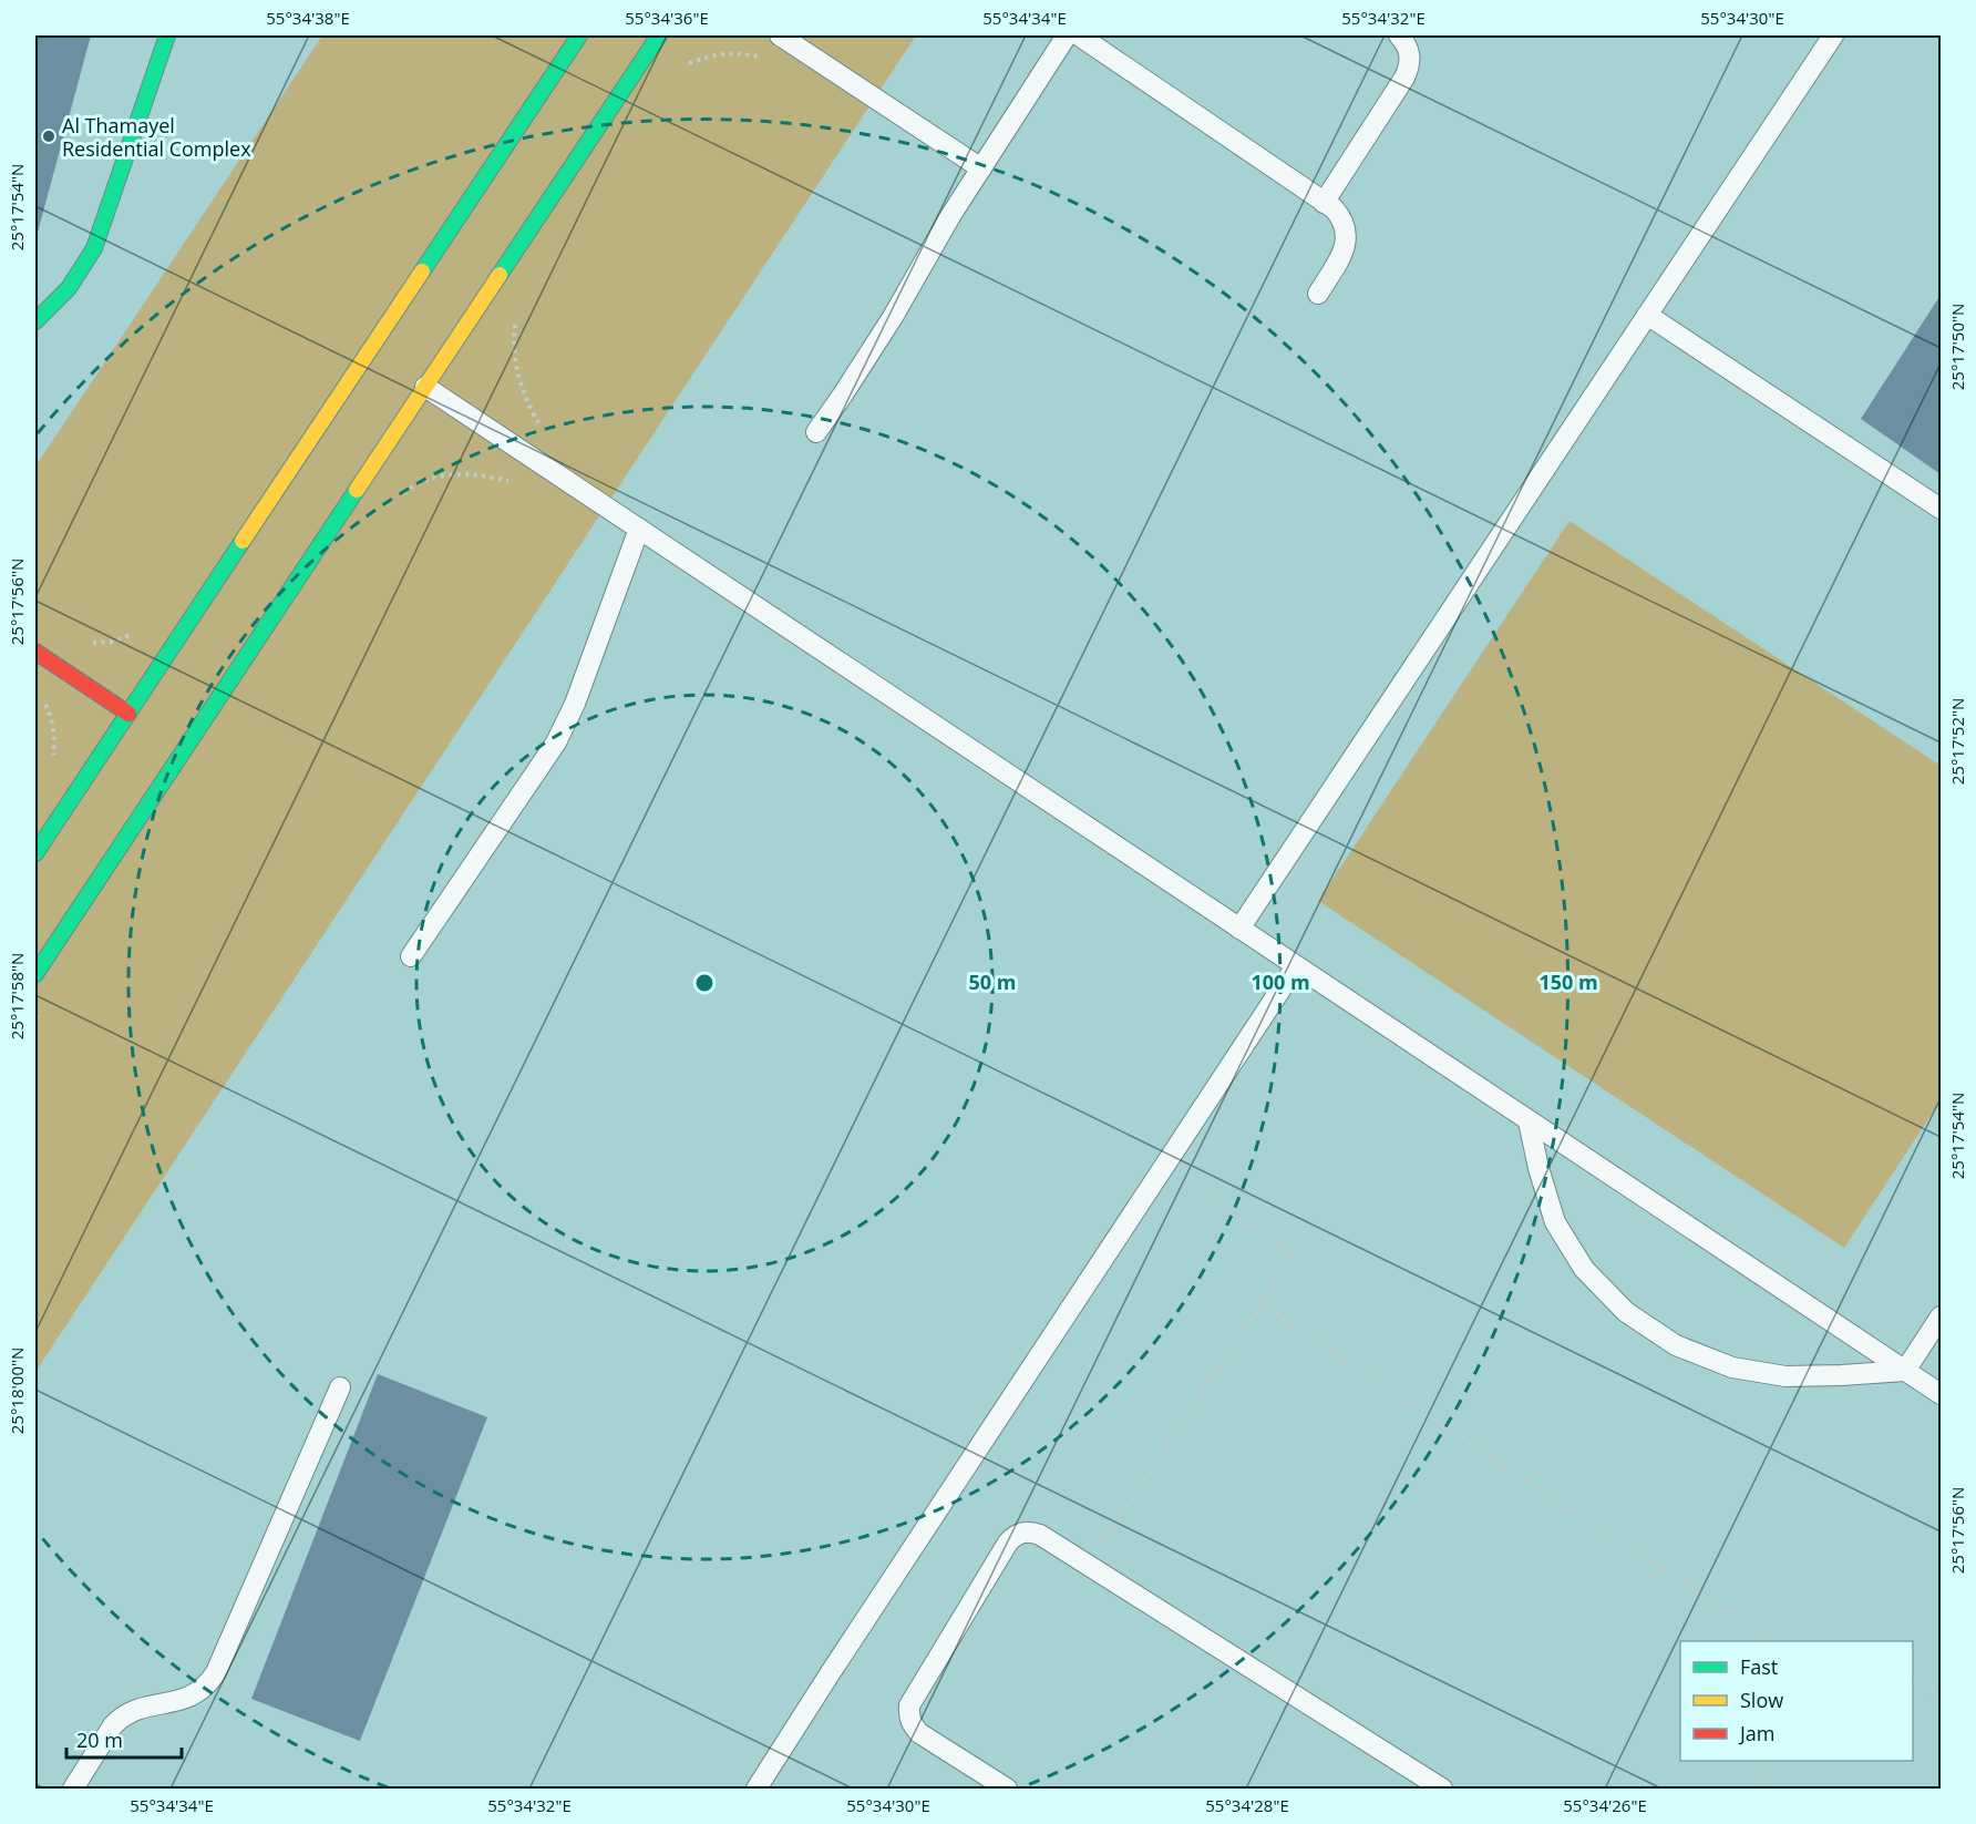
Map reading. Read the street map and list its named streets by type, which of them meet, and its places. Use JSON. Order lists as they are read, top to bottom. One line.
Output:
{"places":["Al Thamayel Residential Complex"],"legend":["Fast","Slow","Jam"],"scale_bar":"20 m","coordinates":["55°34'38\"E","55°34'36\"E","55°34'34\"E","55°34'32\"E","55°34'30\"E","25°17'54\"N","25°17'50\"N","25°17'56\"N","25°17'52\"N","25°17'58\"N","25°18'00\"N","55°34'28\"E","55°34'26\"E"],"rings":["50 m","100 m","150 m"]}
